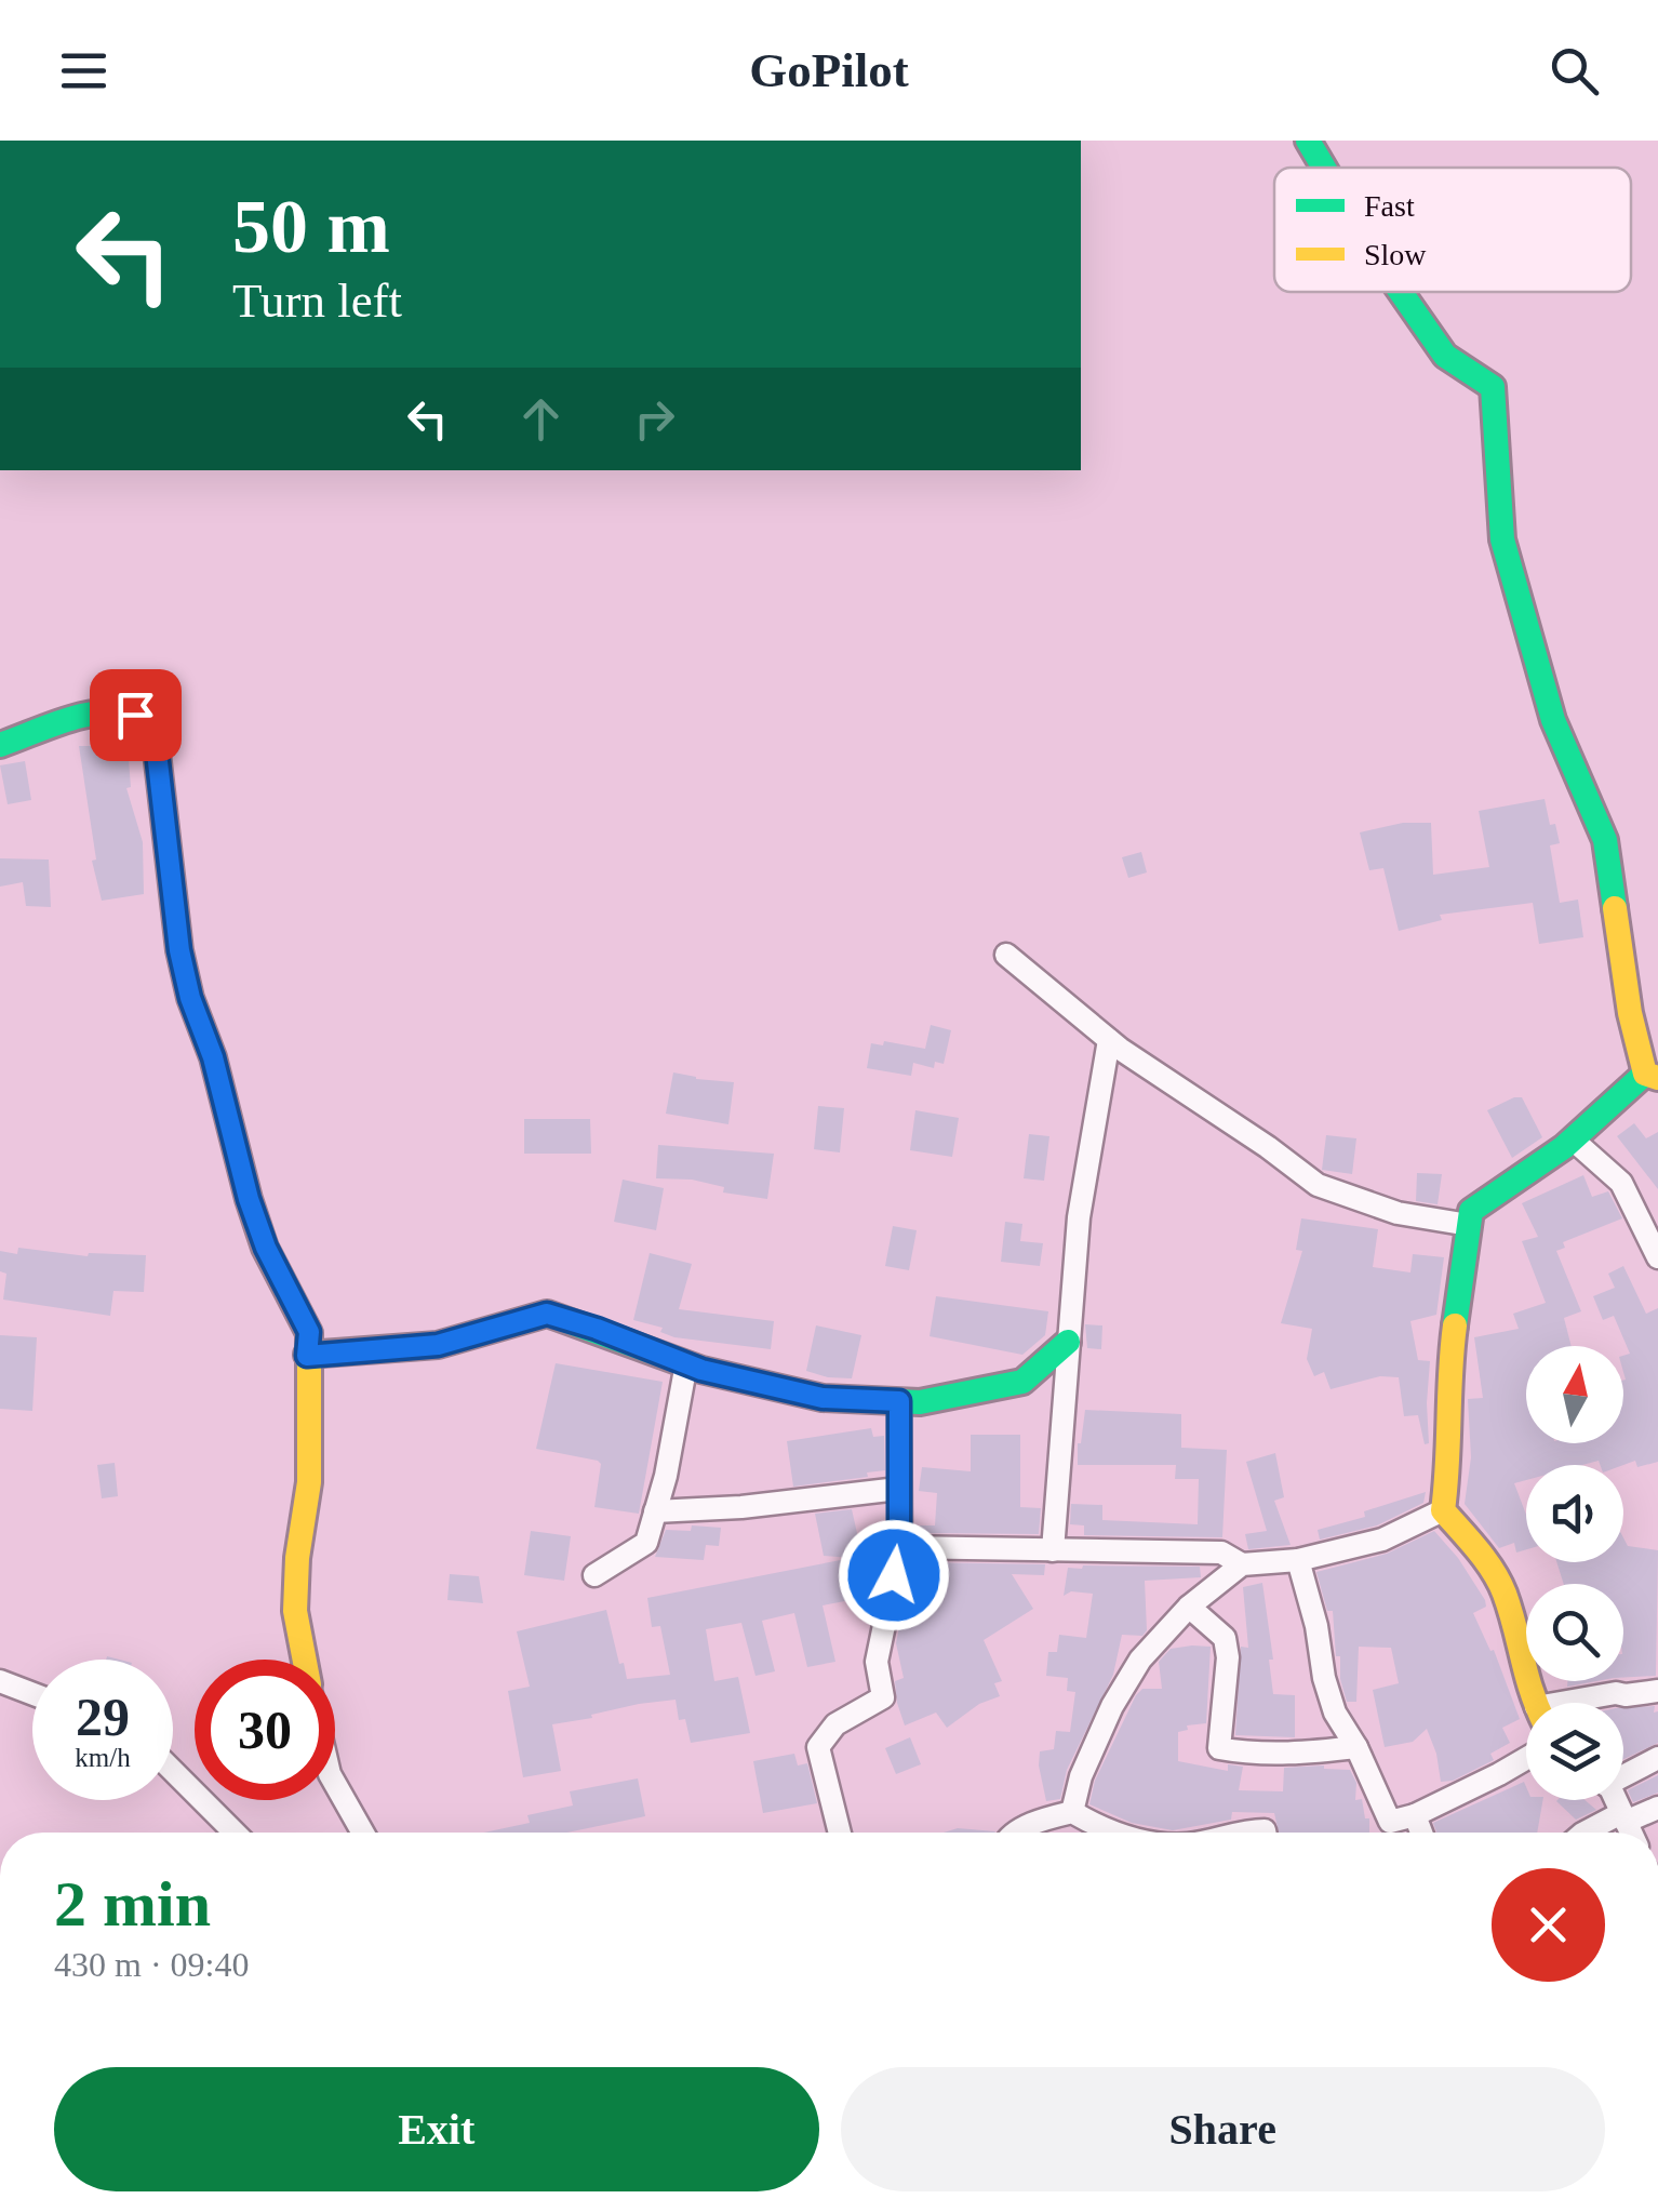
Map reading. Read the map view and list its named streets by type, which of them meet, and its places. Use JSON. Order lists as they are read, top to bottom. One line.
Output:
{"legend":["Fast","Slow"],"north":"top","page":{"header":"GoPilot","turn":["50 m","Turn left"],"speed":"29 km/h","limit":"30","heading":["2 min","430 m · 09:40"],"buttons":["Exit","Share"]}}
